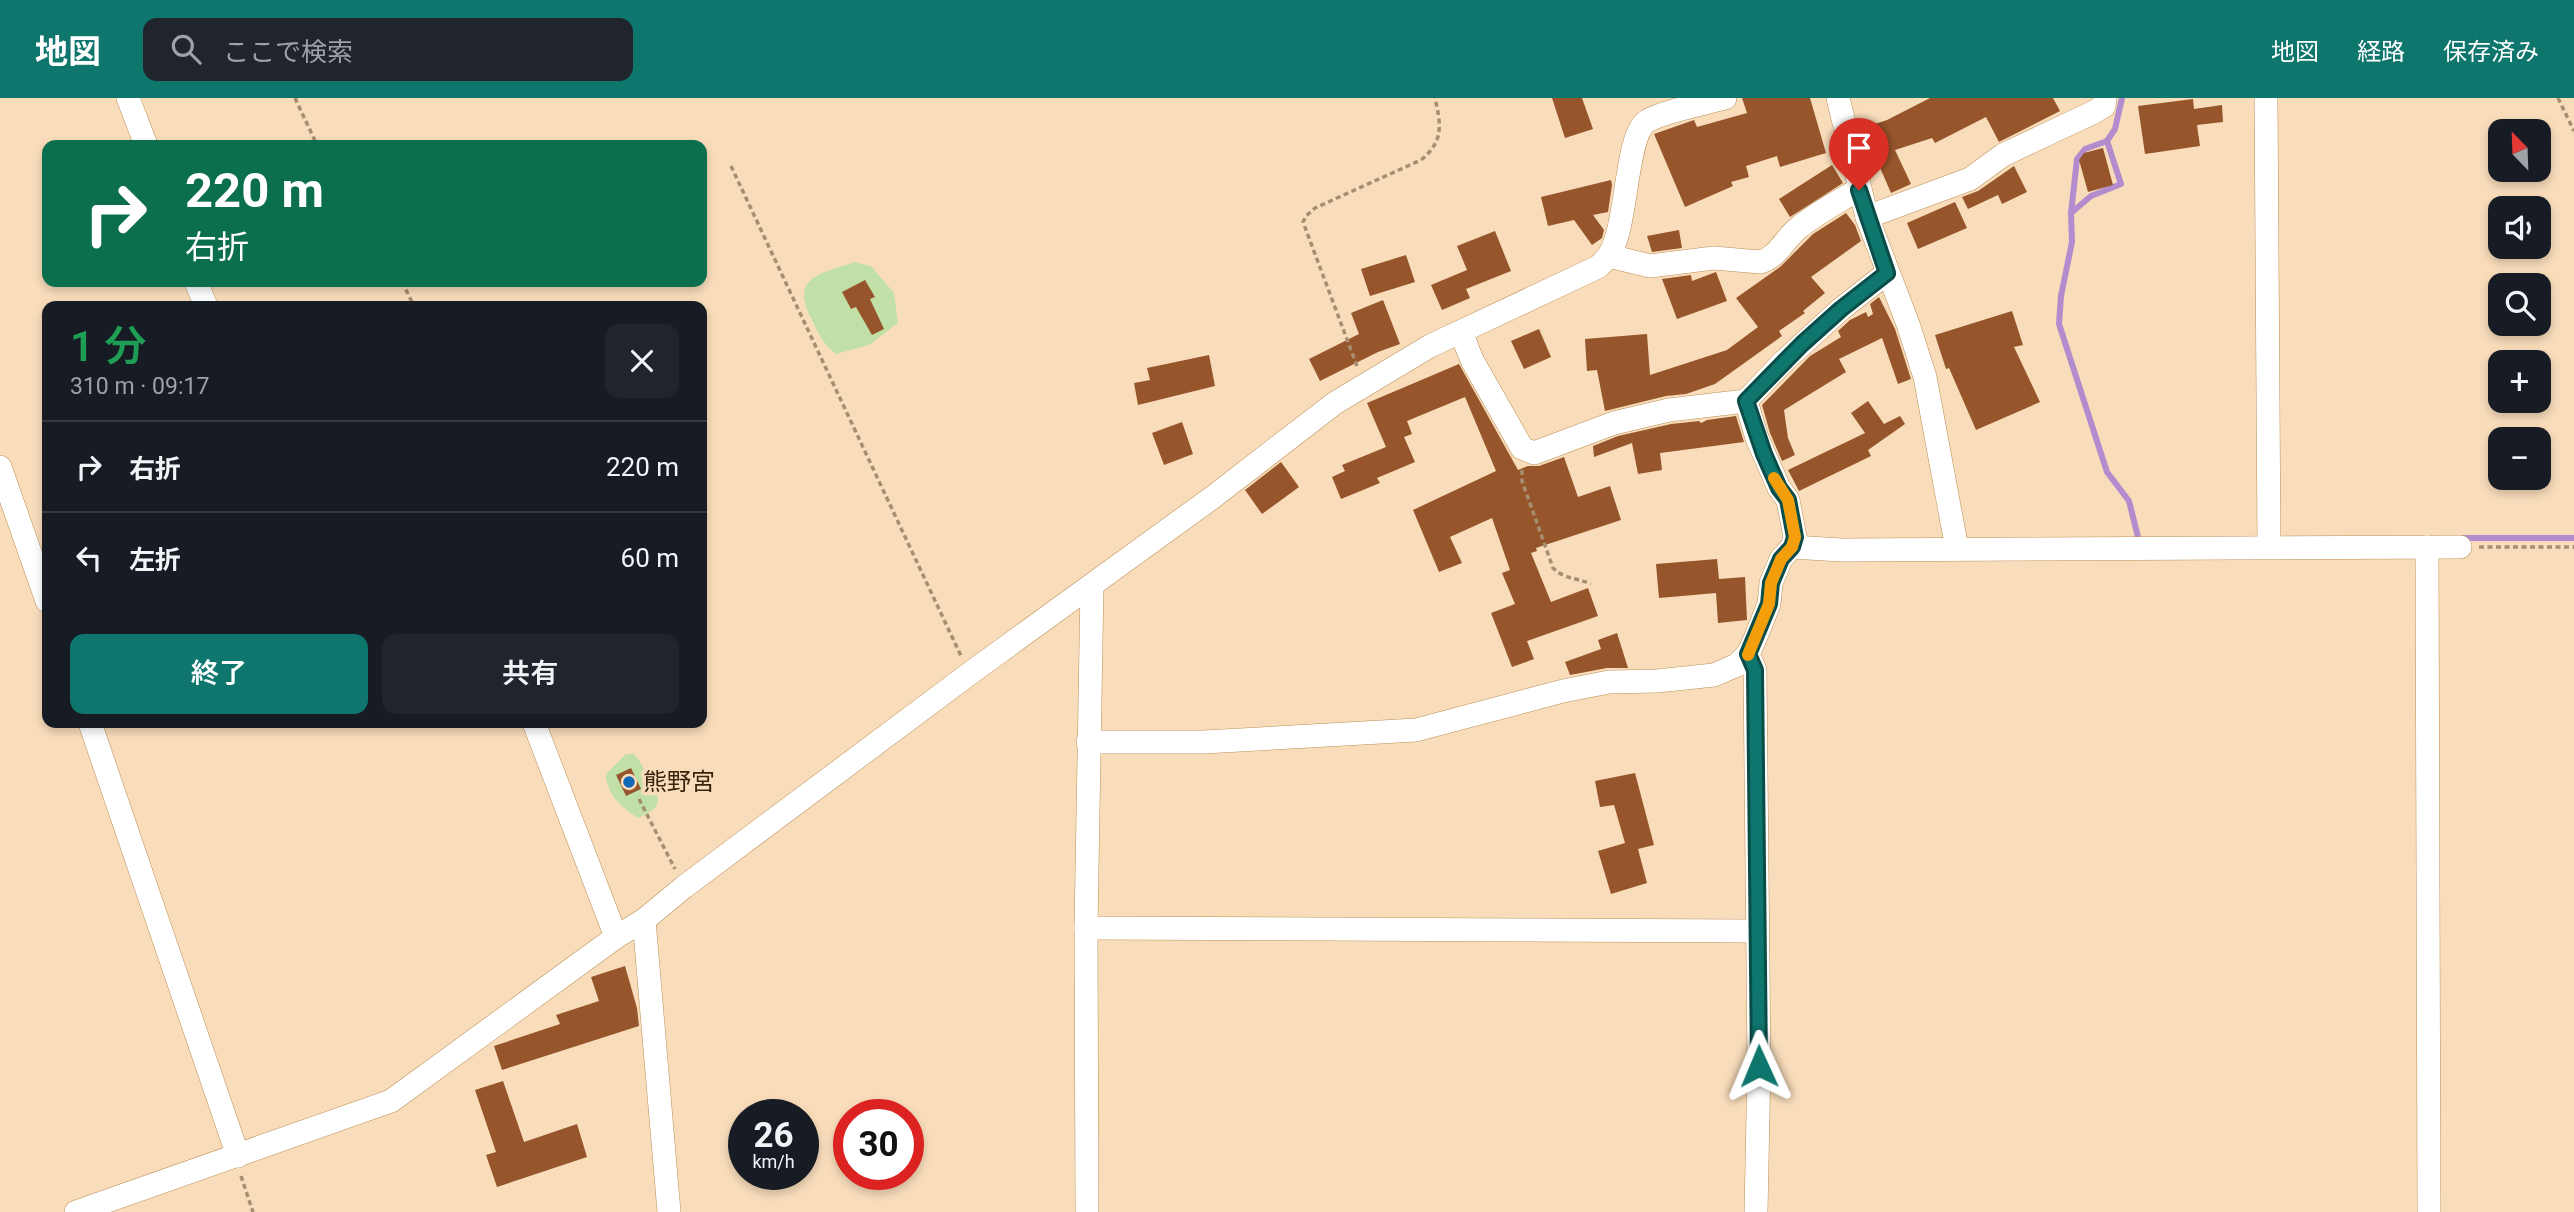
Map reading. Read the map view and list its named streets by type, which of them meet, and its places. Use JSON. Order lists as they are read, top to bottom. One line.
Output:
{"places":["熊野宮"],"north":"top left","page":{"header":"地図","search":"ここで検索","nav":["地図","経路","保存済み"],"map_buttons":["+","−"],"turn":["220 m","右折"],"heading":["1 分","310 m · 09:17"],"list":[{"name":"右折","value":"220 m"},{"name":"左折","value":"60 m"}],"buttons":["終了","共有"],"speed":"26 km/h","limit":"30"}}
